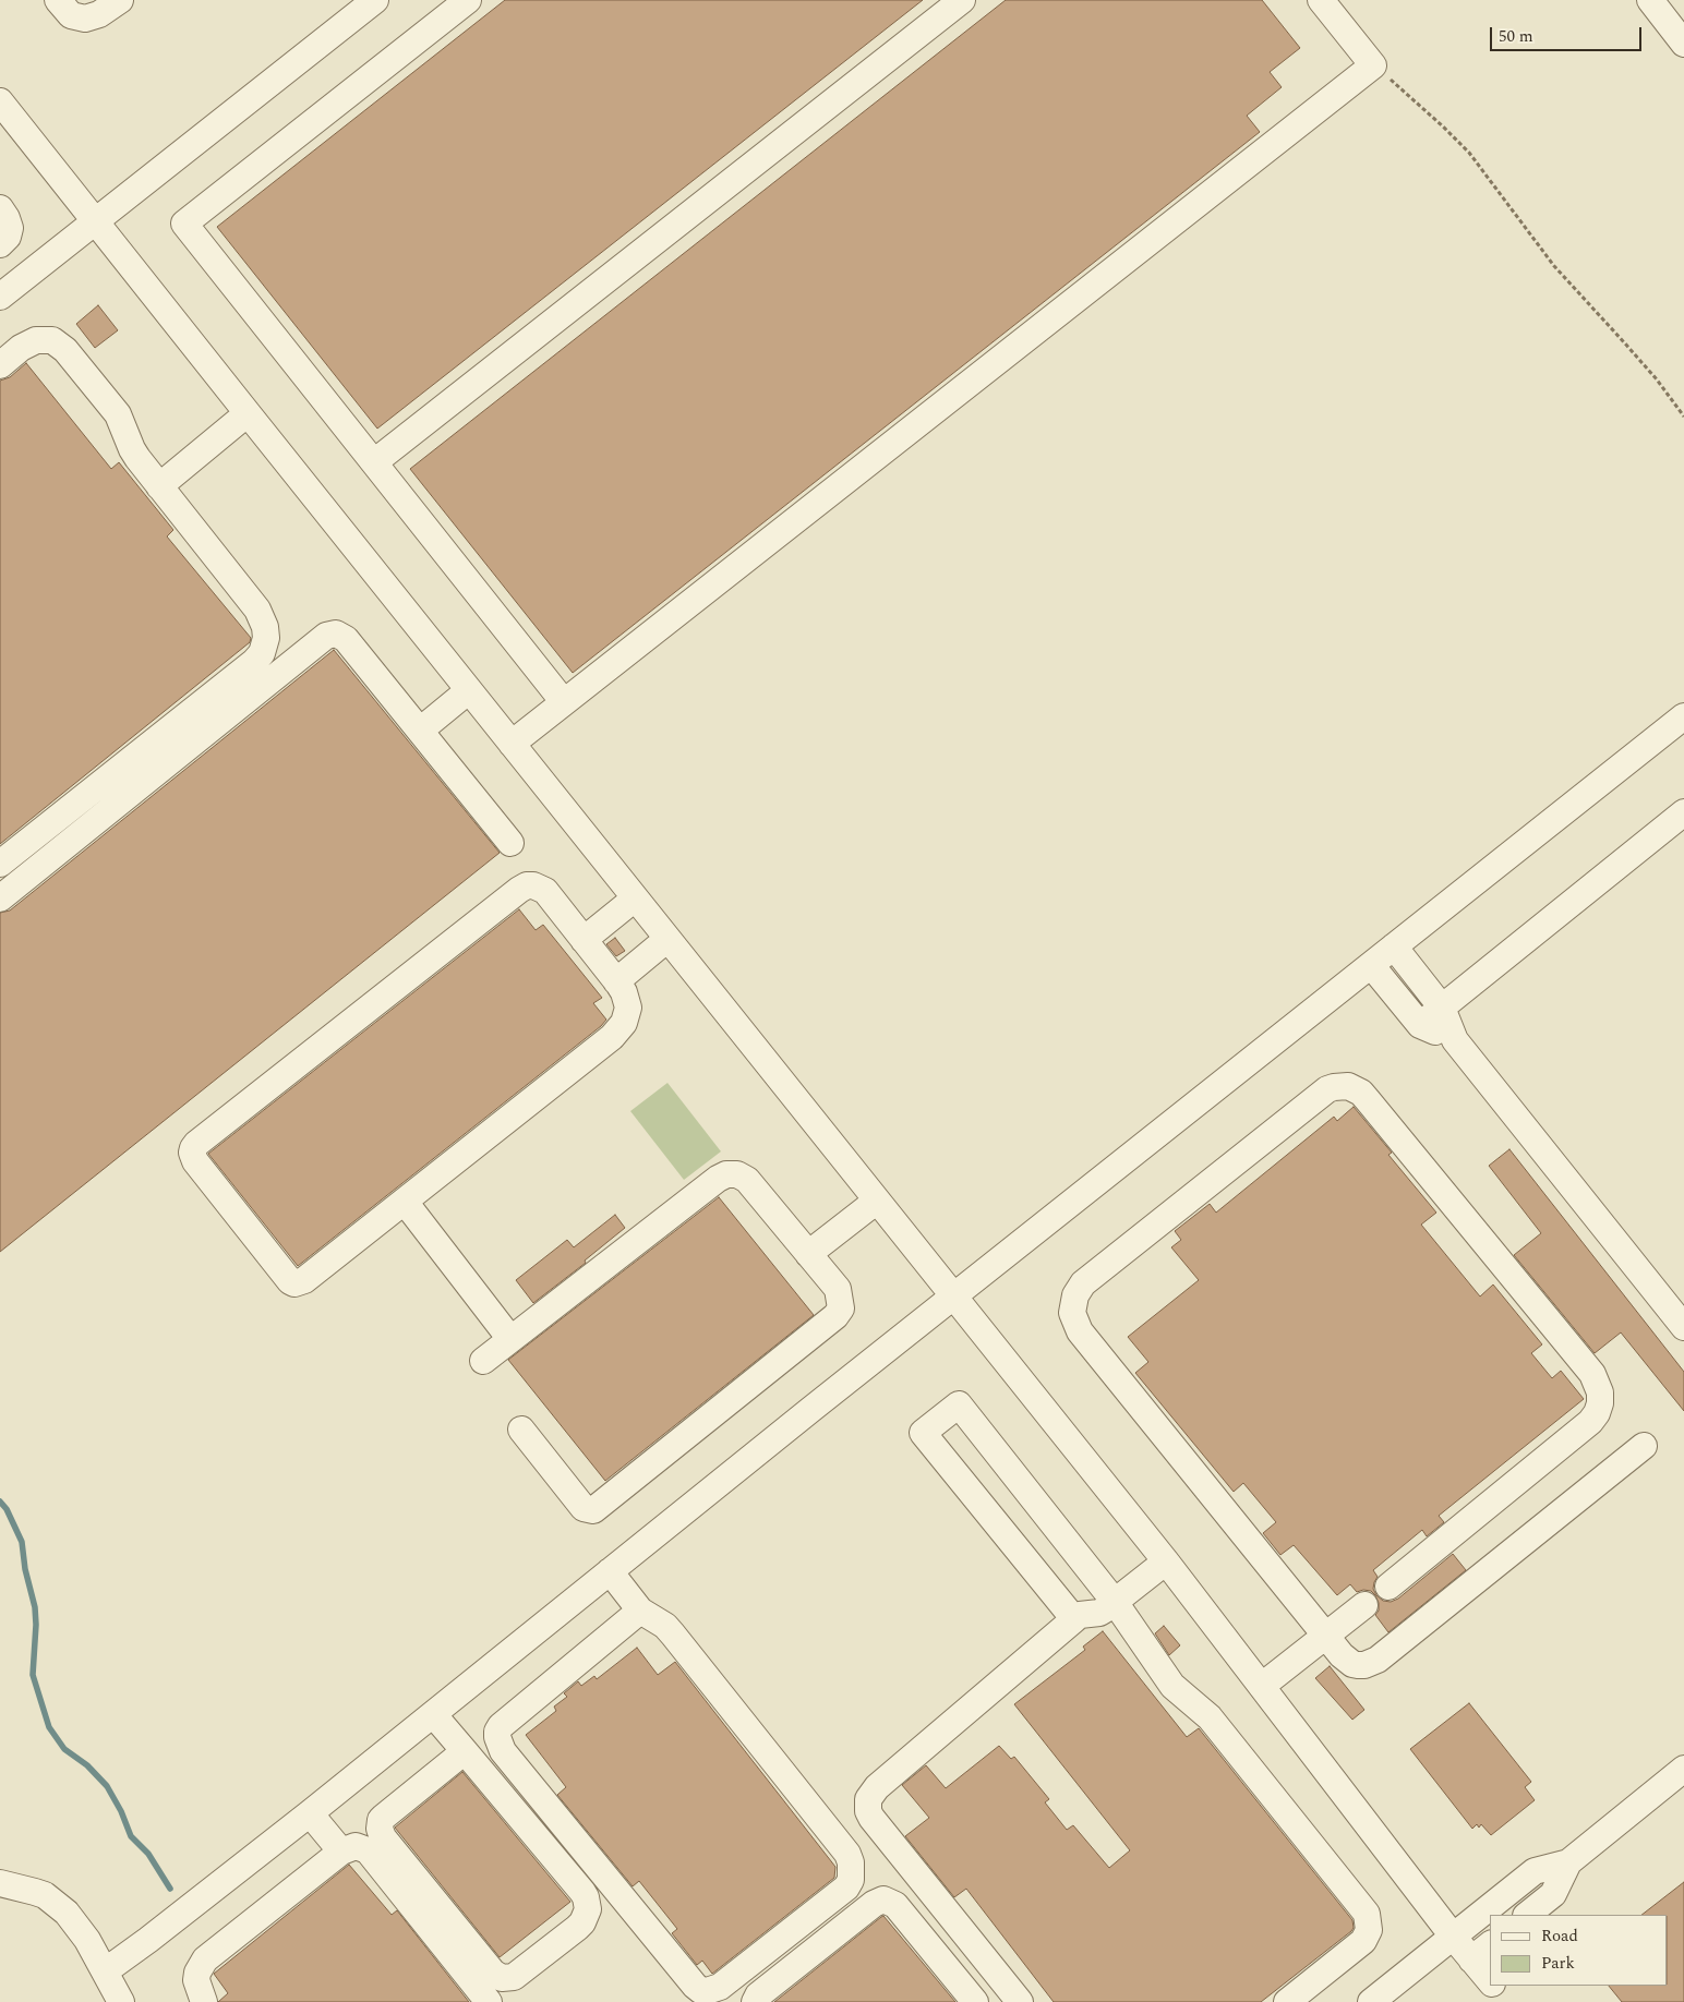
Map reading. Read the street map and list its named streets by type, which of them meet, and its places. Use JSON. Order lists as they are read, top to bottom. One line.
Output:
{"legend":["Road","Park"],"scale_bar":"50 m"}
